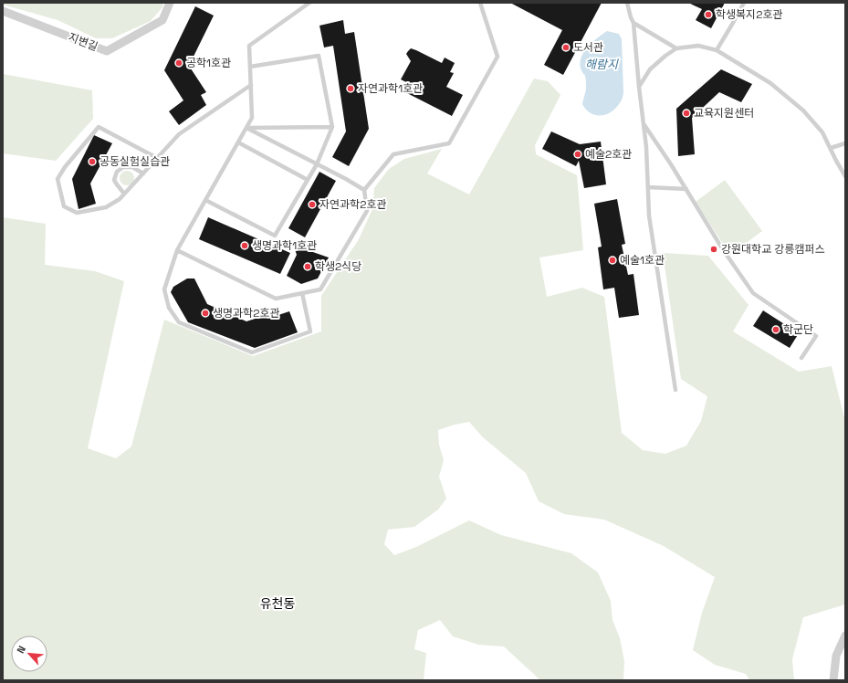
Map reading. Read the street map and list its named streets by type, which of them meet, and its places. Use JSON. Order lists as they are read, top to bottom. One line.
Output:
{"streets":{"street":["지변길"]},"districts":["유천동"],"water":["해람지"],"places":["학생복지2호관","도서관","공학1호관","자연과학1호관","교육지원센터","예술2호관","공동실험실습관","자연과학2호관","생명과학1호관","강원대학교 강릉캠퍼스","예술1호관","학생2식당","생명과학2호관","학군단"],"north":"top left"}
